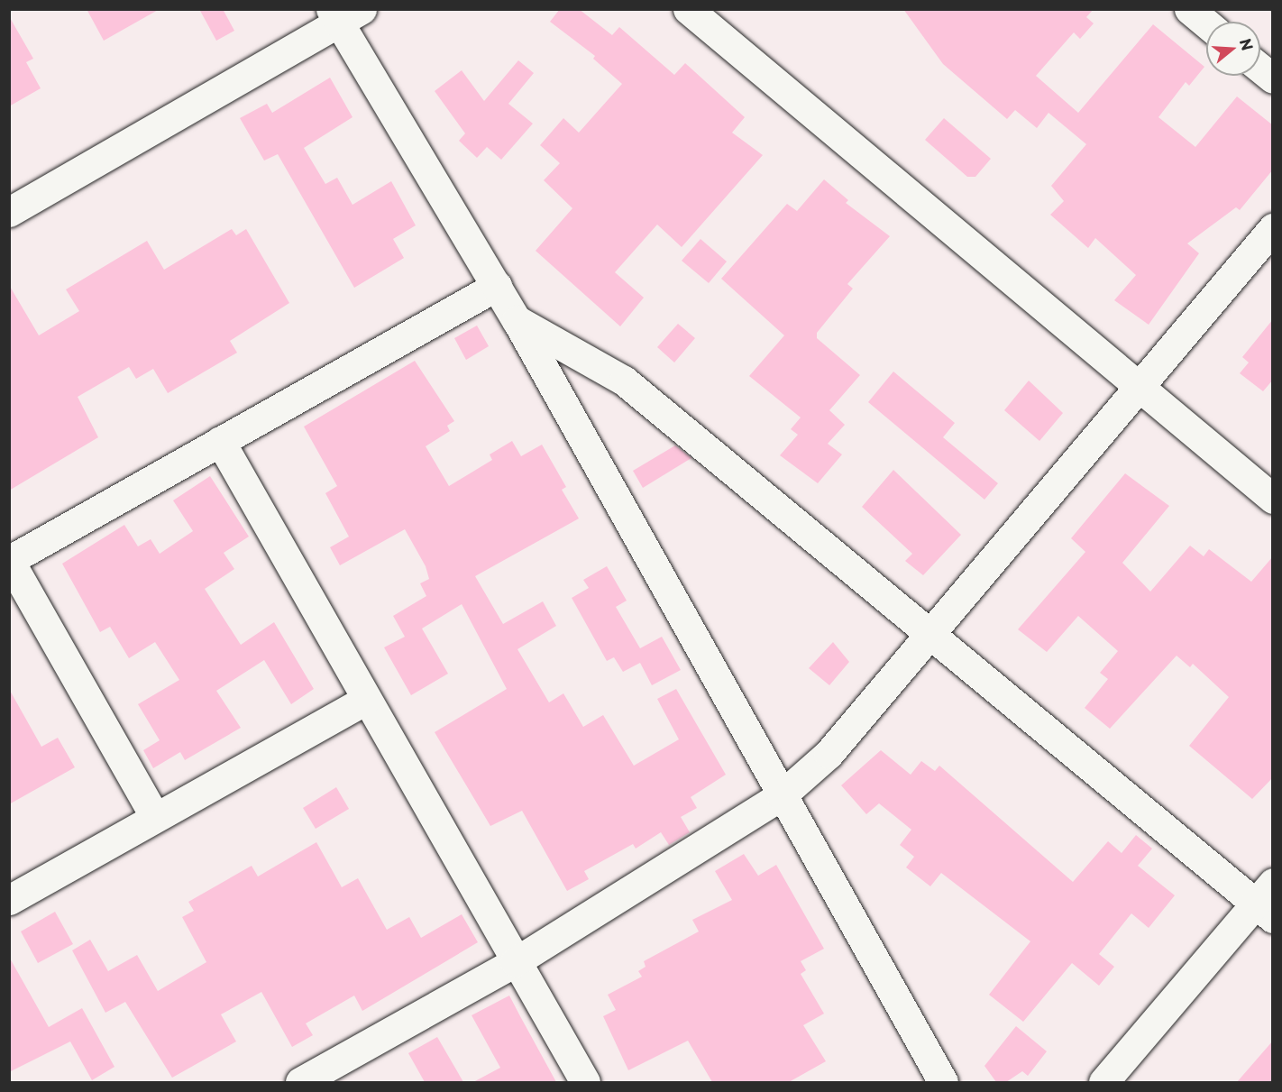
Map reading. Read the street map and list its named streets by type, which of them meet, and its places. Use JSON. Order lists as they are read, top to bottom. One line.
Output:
{"north":"right"}
